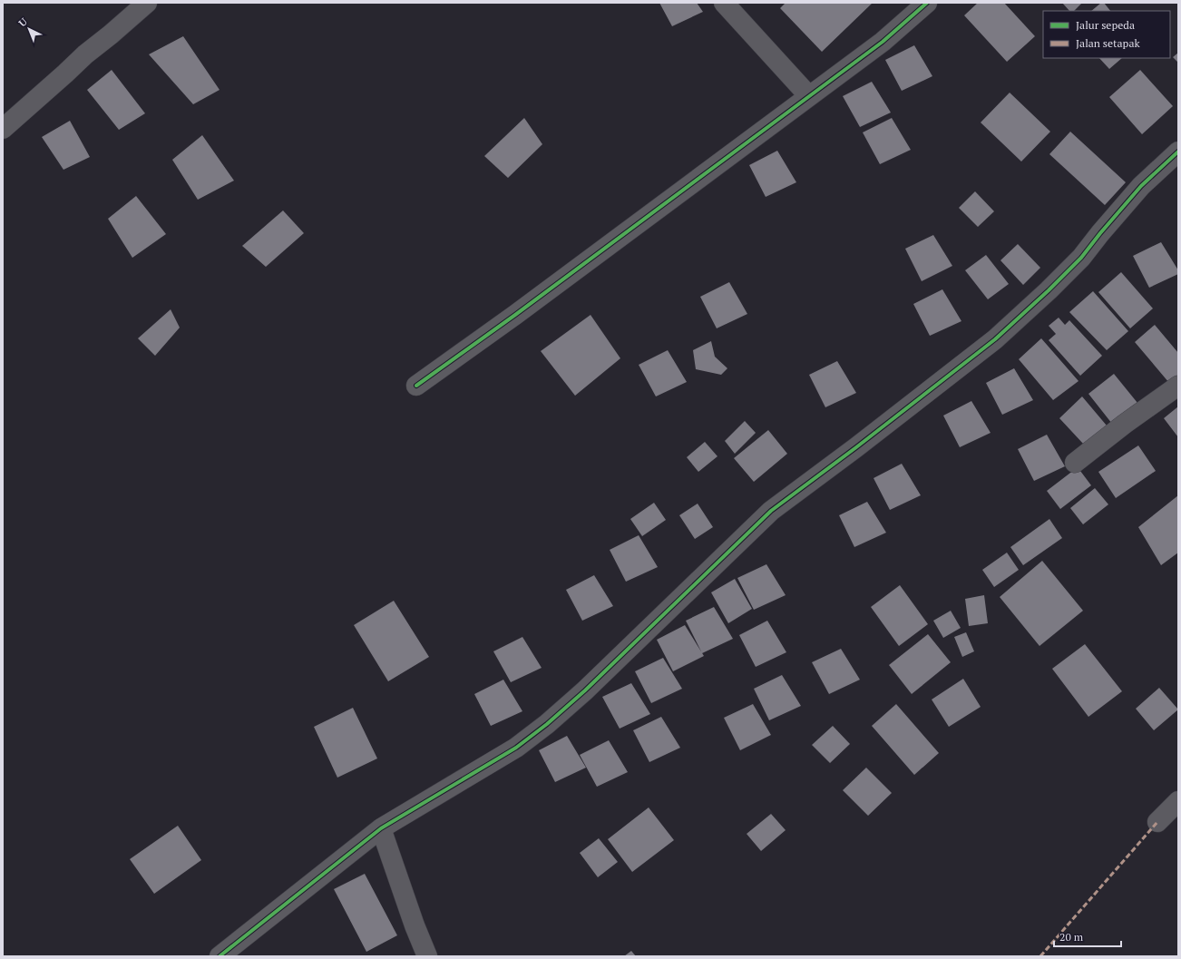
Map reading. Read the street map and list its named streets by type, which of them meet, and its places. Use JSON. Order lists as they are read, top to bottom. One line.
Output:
{"legend":["Jalur sepeda","Jalan setapak"],"scale_bar":"20 m","north":"top left"}
